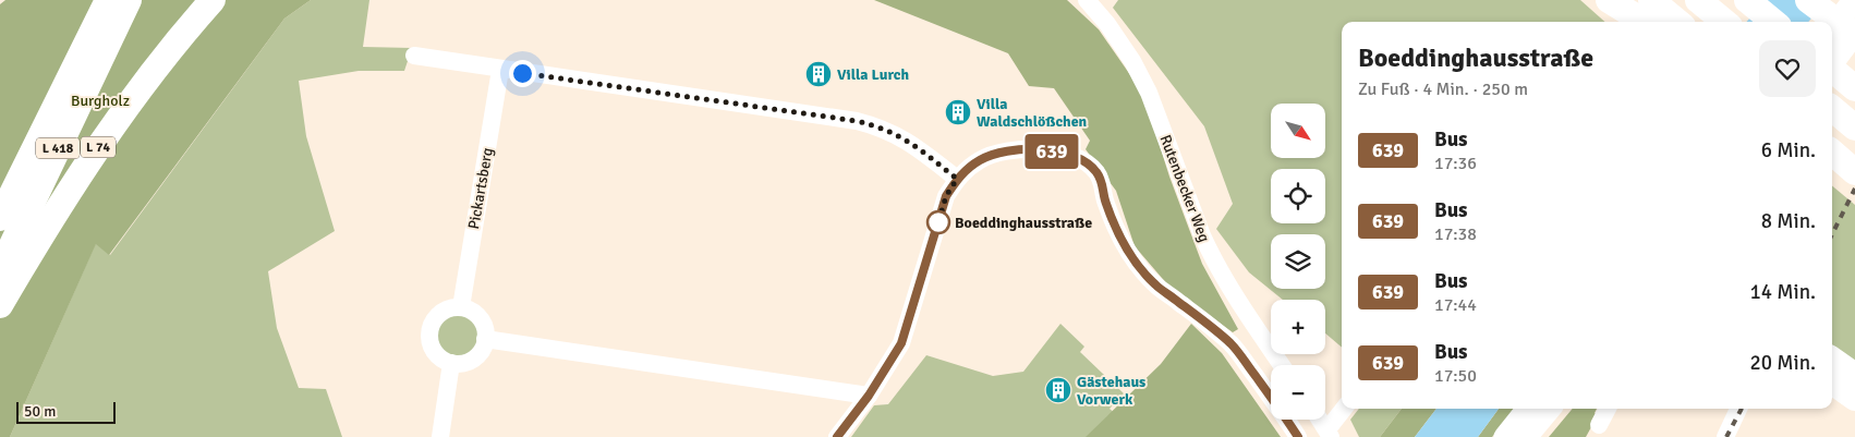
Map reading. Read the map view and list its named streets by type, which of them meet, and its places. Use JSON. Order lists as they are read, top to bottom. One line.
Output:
{"streets":{"highway":["L 74","L 418"],"street":["Pickartsberg","Rutenbecker Weg"]},"parks":["Burgholz"],"places":{"building":["Villa Lurch","Villa Waldschlößchen","Gästehaus Vorwerk"],"other":["Boeddinghausstraße"]},"lines":["bus line 639"],"scale_bar":"50 m","north":"bottom right","page":{"on_map":"639","heading":["Boeddinghausstraße","Zu Fuß · 4 Min. · 250 m"],"map_buttons":["+","−"],"list":[{"mark":"639","name":"Bus","note":"17:36","value":"6 Min."},{"mark":"639","name":"Bus","note":"17:38","value":"8 Min."},{"mark":"639","name":"Bus","note":"17:44","value":"14 Min."},{"mark":"639","name":"Bus","note":"17:50","value":"20 Min."}],"scale":"50 m"}}
